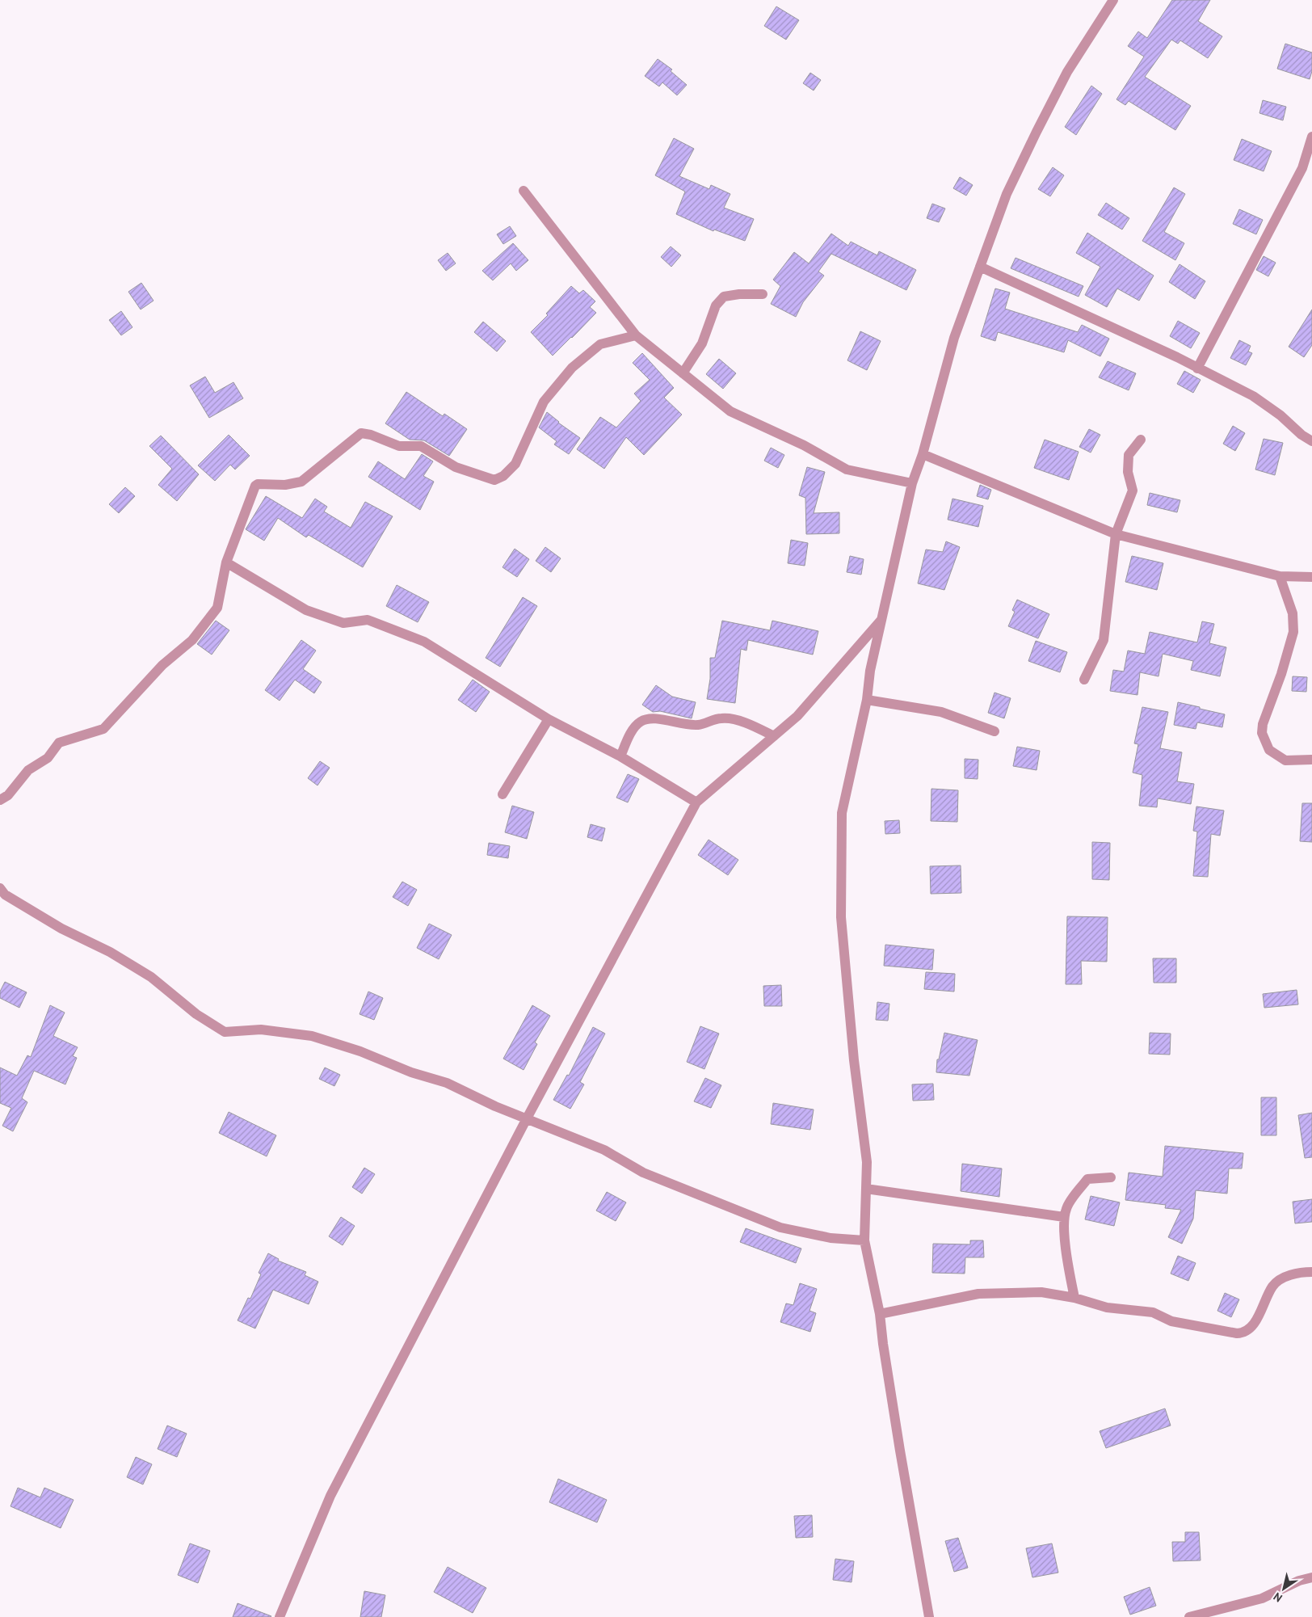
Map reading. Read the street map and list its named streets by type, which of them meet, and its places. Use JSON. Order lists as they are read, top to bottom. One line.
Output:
{"north":"bottom left"}
